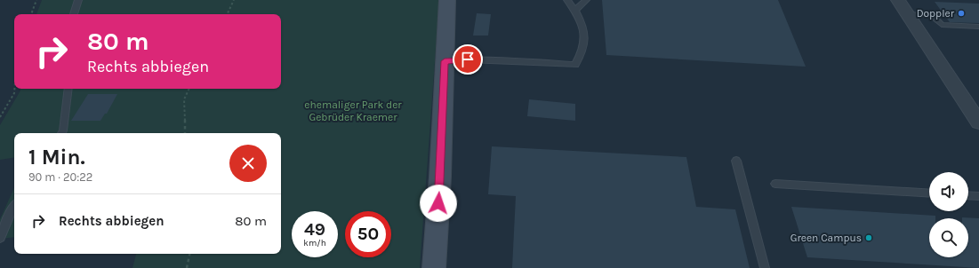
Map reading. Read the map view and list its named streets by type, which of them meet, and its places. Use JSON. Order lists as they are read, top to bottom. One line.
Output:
{"parks":["ehemaliger Park der Gebrüder Kraemer"],"places":["Doppler","Green Campus"],"page":{"turn":["80 m","Rechts abbiegen"],"heading":["1 Min.","90 m · 20:22"],"list":[{"name":"Rechts abbiegen","value":"80 m"}],"speed":"49 km/h","limit":"50"}}
